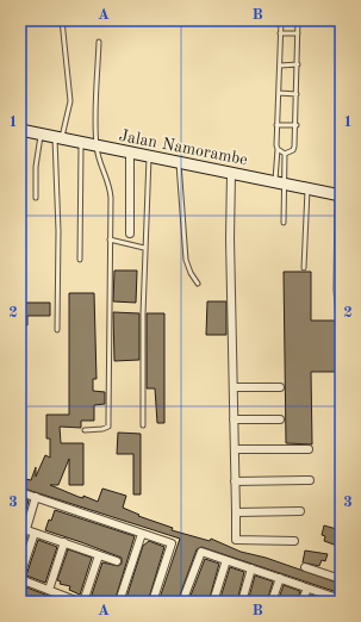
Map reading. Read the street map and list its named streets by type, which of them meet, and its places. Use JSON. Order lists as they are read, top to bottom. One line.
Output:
{"streets":{"main road":["Jalan Namorambe"]},"grid":{"columns":["A","B"],"rows":["1","2","3"]}}
